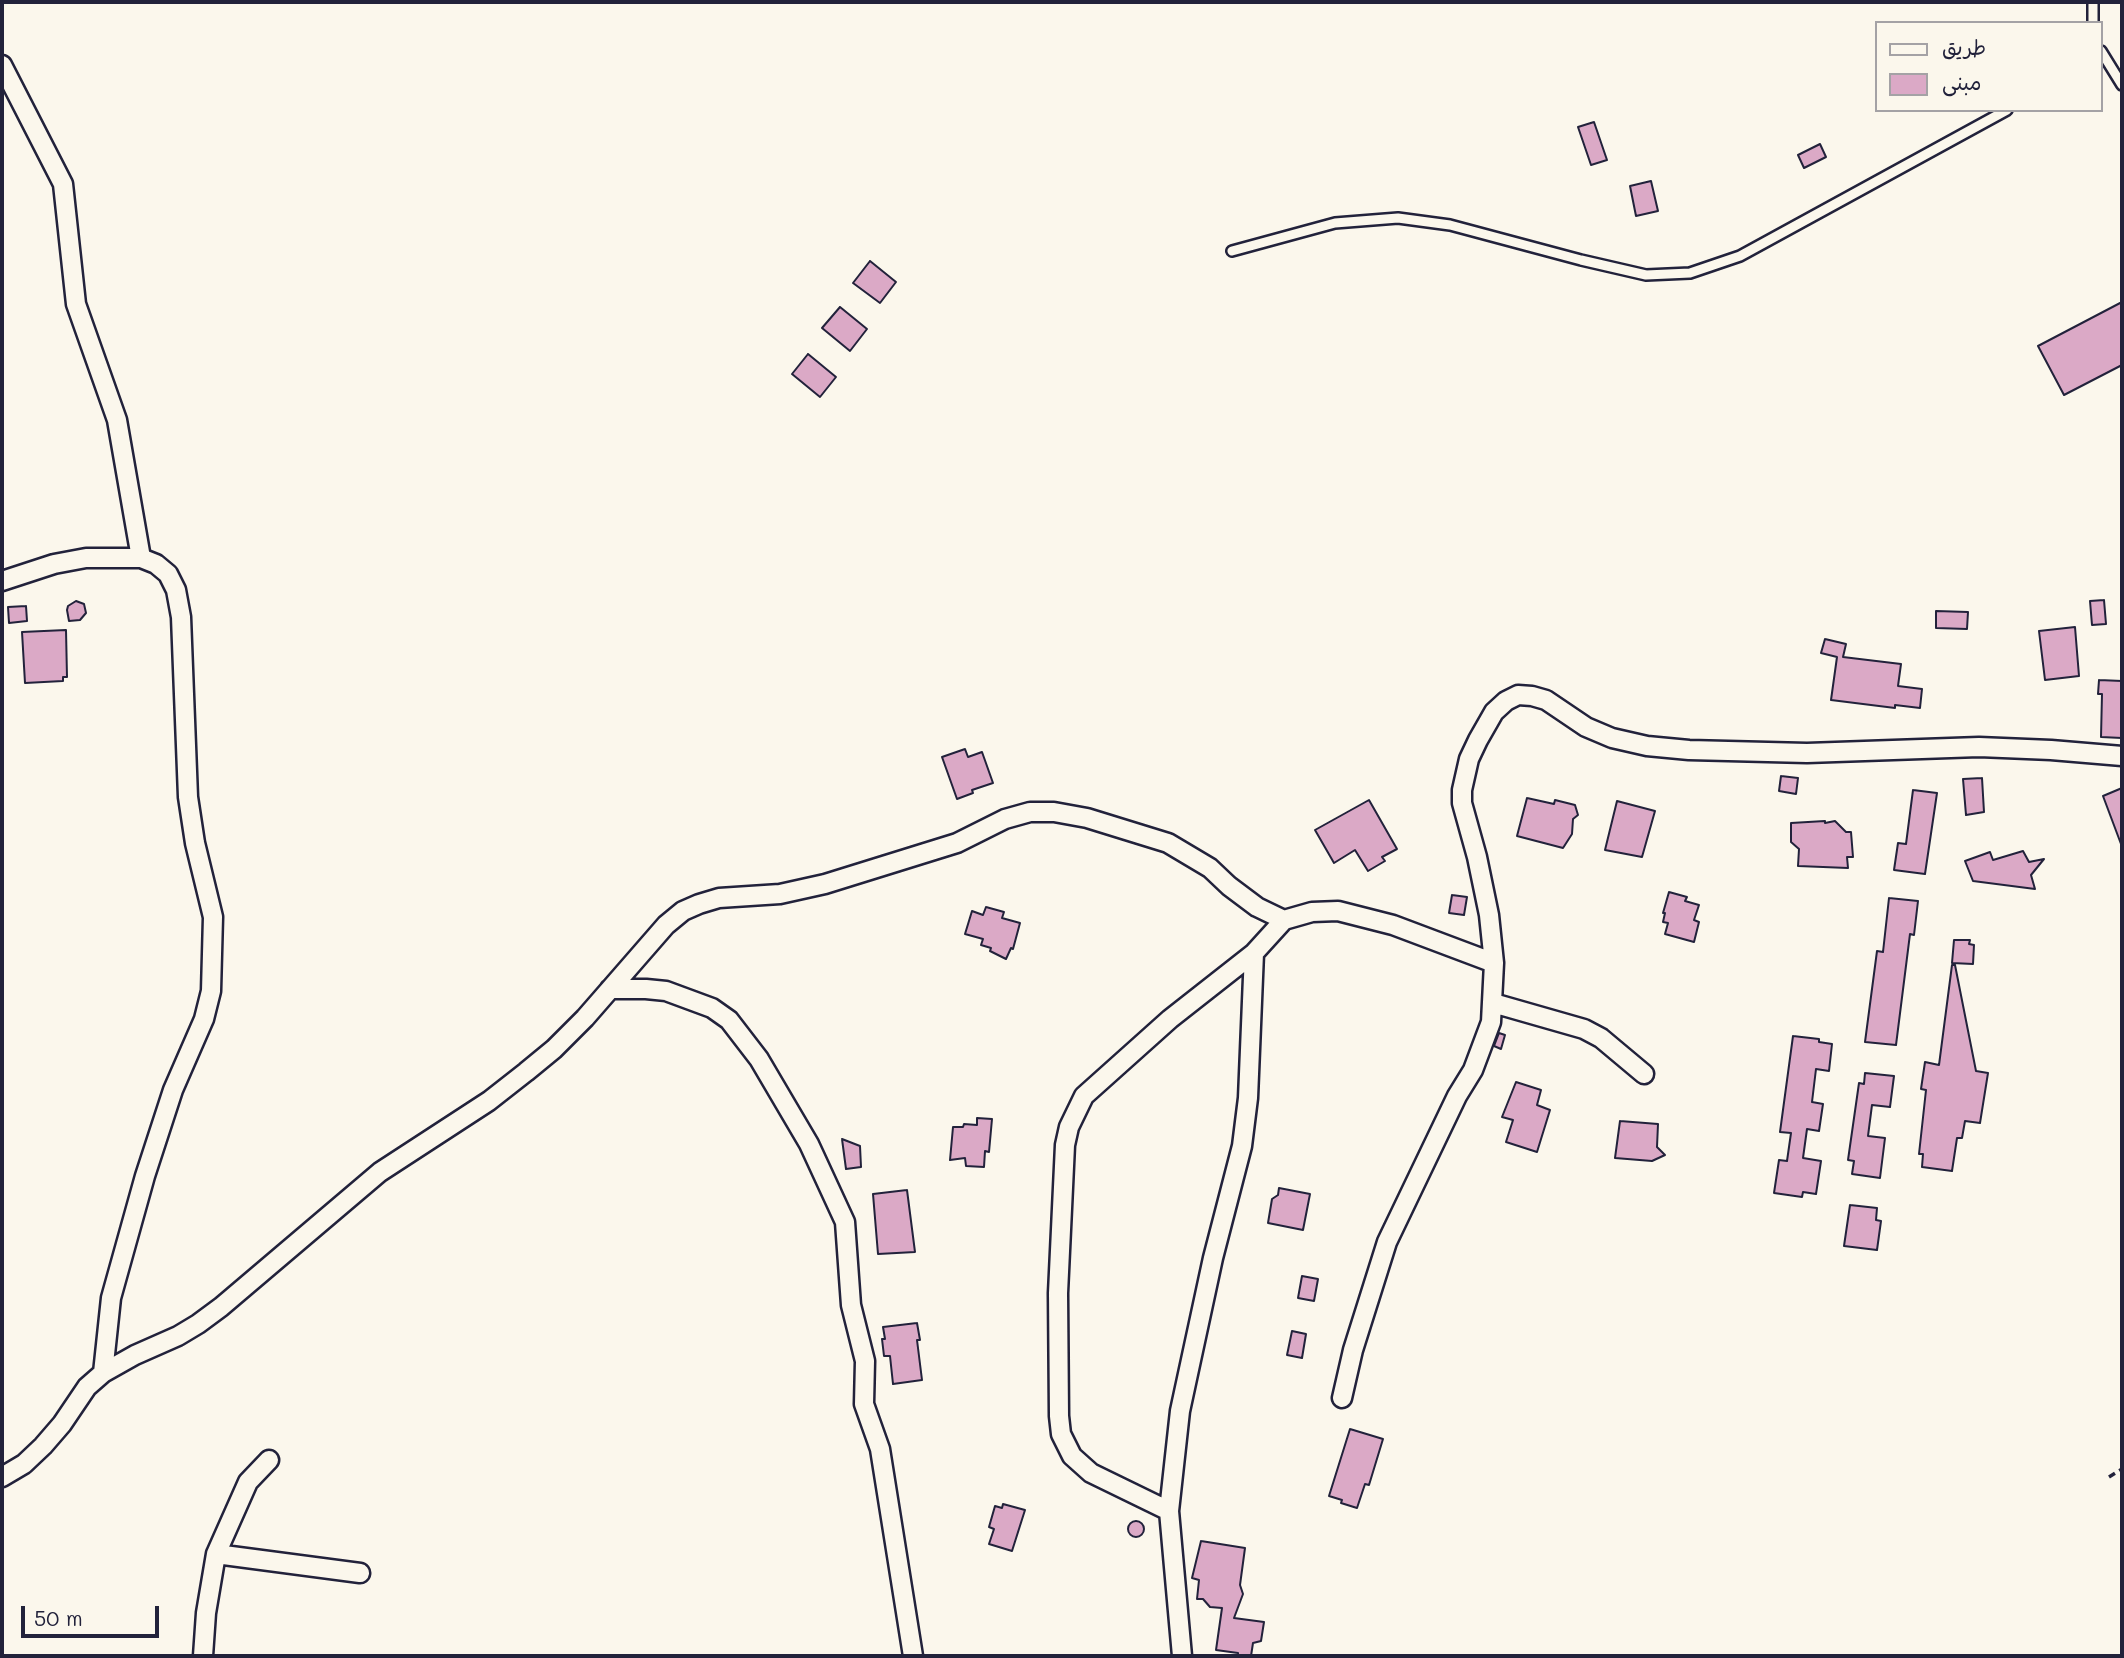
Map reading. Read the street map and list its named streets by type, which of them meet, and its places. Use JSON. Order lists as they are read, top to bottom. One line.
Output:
{"legend":["طريق","مبنى"],"scale_bar":"50 m"}
